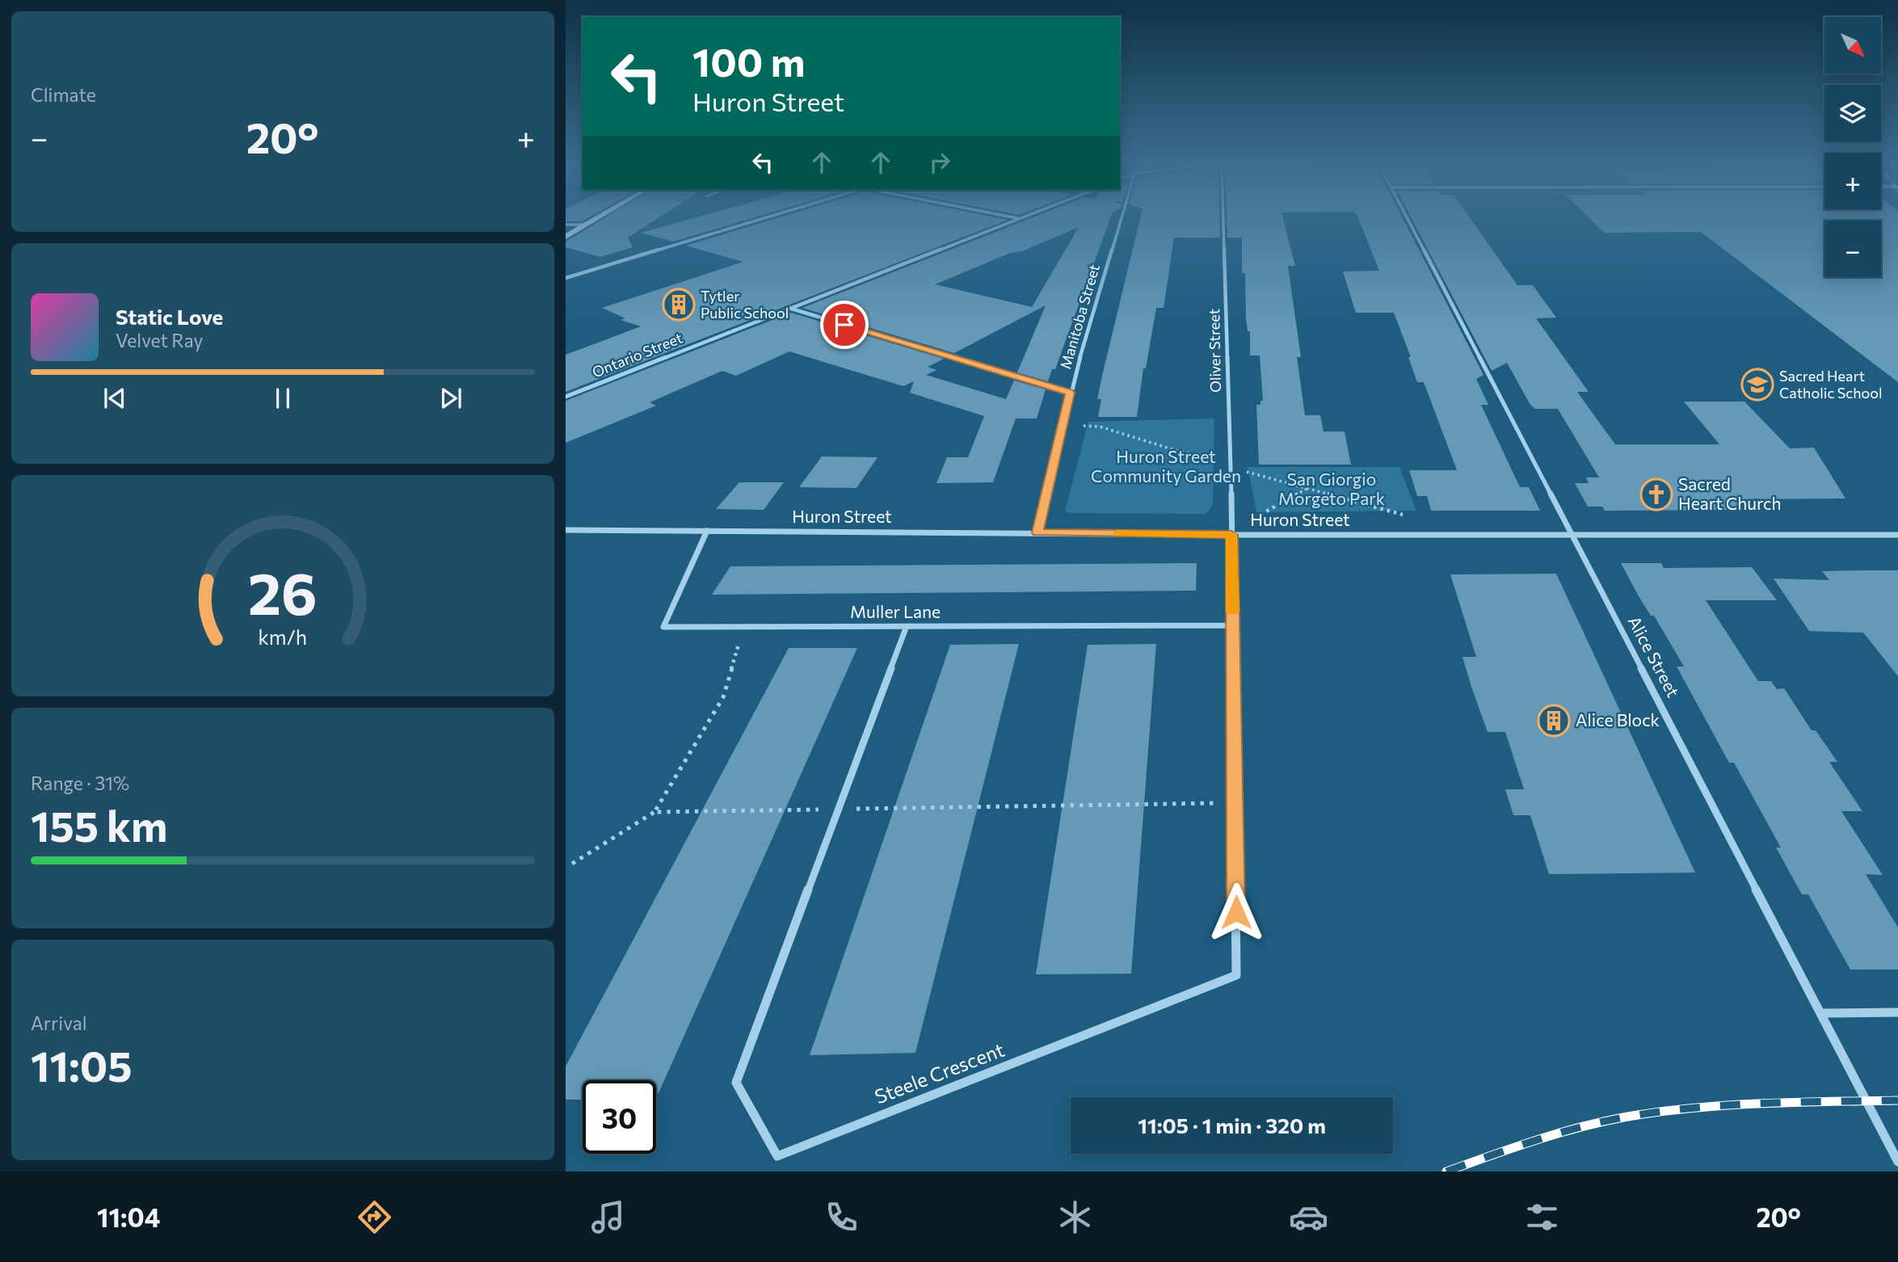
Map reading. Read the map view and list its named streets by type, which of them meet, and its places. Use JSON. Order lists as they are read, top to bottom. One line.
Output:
{"streets":{"street":["Manitoba Street","Oliver Street","Ontario Street","Huron Street","Muller Lane","Alice Street","Steele Crescent"]},"crossings":[["Manitoba Street","Huron Street"],["Oliver Street","Huron Street"],["Oliver Street","Steele Crescent"],["Huron Street","Muller Lane"],["Huron Street","Alice Street"],["Huron Street","Steele Crescent"],["Muller Lane","Steele Crescent"]],"parks":["Huron Street Community Garden","San Giorgio Morgeto Park"],"places":{"building":["Tytler Public School","Alice Block"],"school or university":["Sacred Heart Catholic School"],"church":["Sacred Heart Church"]},"north":"bottom right","page":{"tile":["Climate",["Range · 31%","155 km"],["Arrival","11:05"]],"map_buttons":["+","−"],"turn":["100 m","Huron Street"],"heat":["−","20°","+"],"song":["Static Love","Velvet Ray"],"limit":"30","trip":"11:05 · 1 min · 320 m","tabs":["11:04","20°"],"gauge":["26","km/h"]}}
